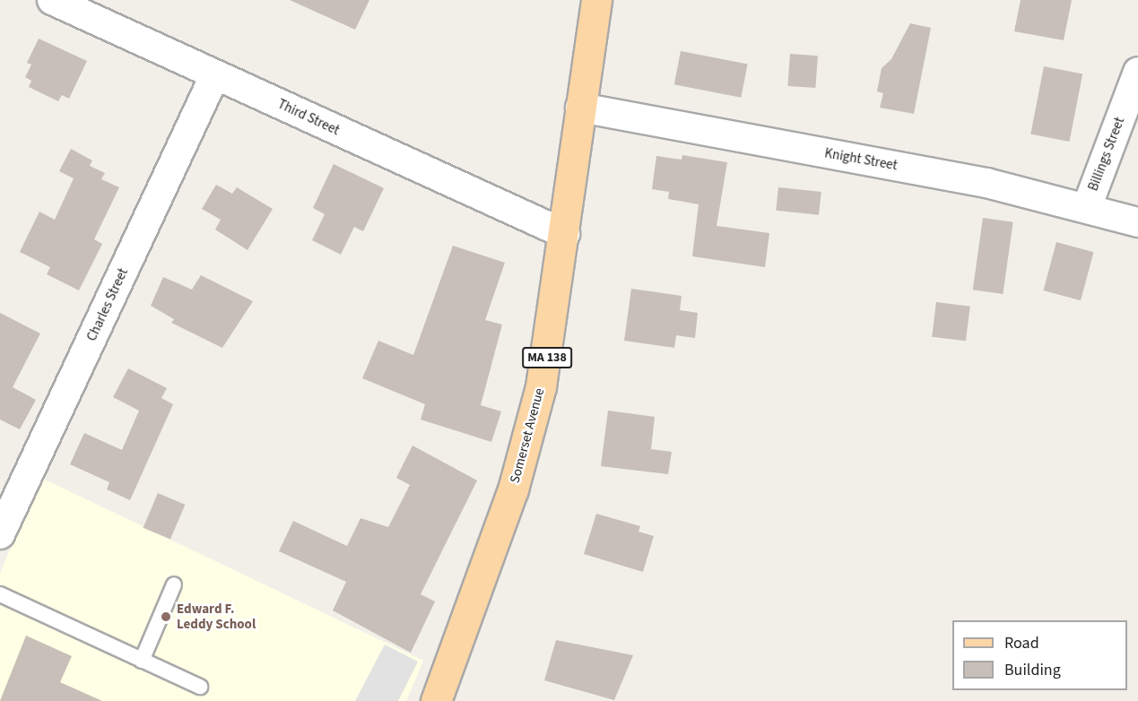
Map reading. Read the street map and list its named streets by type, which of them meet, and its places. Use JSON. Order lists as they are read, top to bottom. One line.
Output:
{"streets":{"main road":["MA 138","Somerset Avenue"],"street":["Third Street","Billings Street","Knight Street","Charles Street"]},"crossings":[["Third Street","Charles Street"],["Third Street","Somerset Avenue"],["Billings Street","Knight Street"],["Knight Street","Somerset Avenue"]],"places":["Edward F. Leddy School"],"legend":["Road","Building"]}
